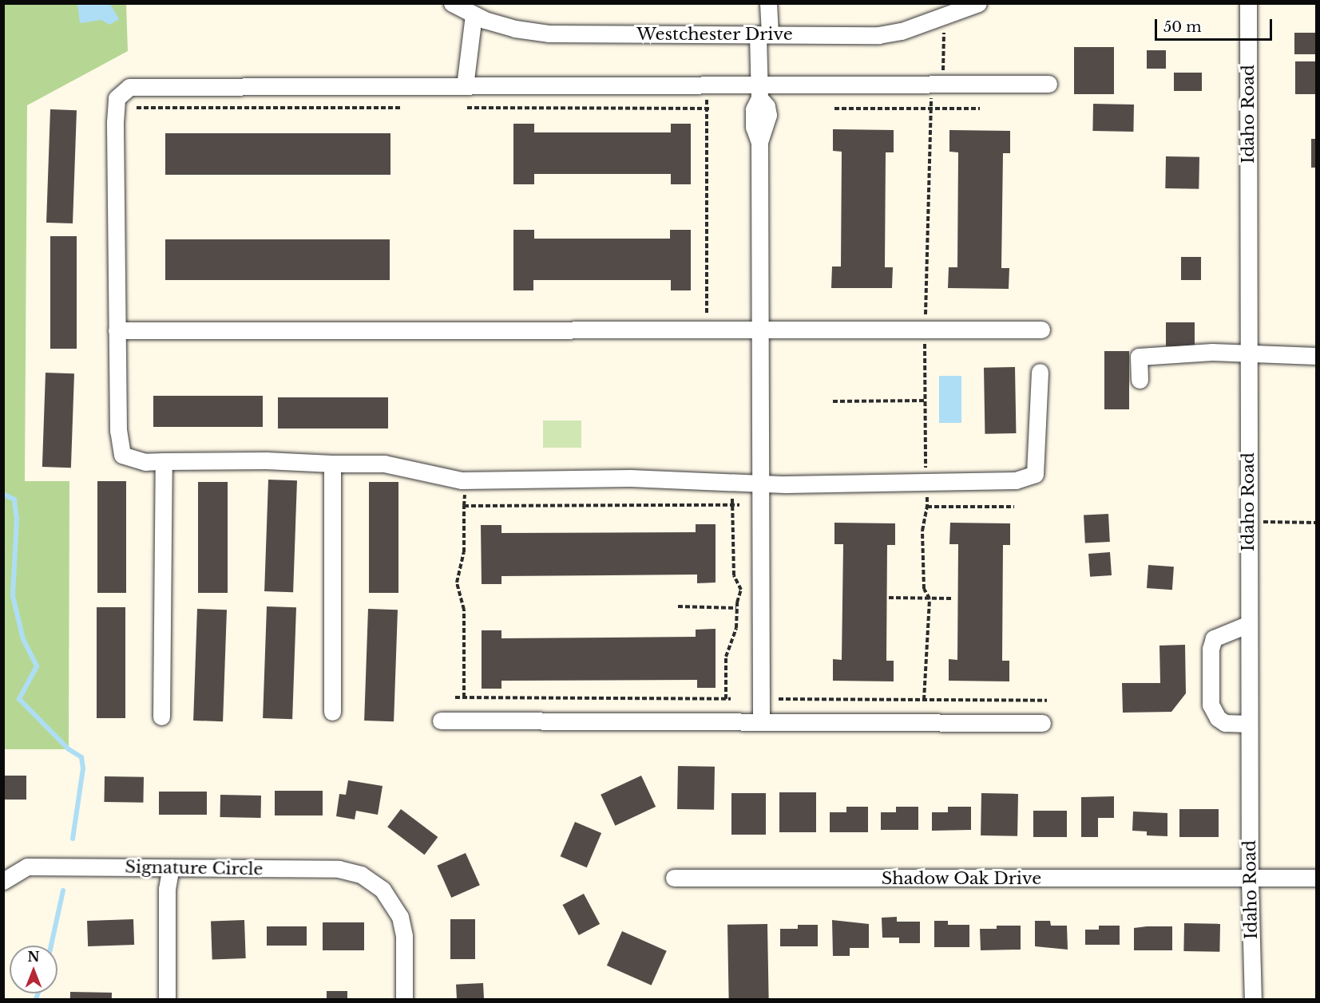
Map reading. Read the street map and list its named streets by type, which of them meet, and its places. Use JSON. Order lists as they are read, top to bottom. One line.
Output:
{"streets":{"street":["Westchester Drive","Idaho Road","Signature Circle","Shadow Oak Drive"]},"crossings":[["Idaho Road","Shadow Oak Drive"]],"scale_bar":"50 m","north":"top"}
